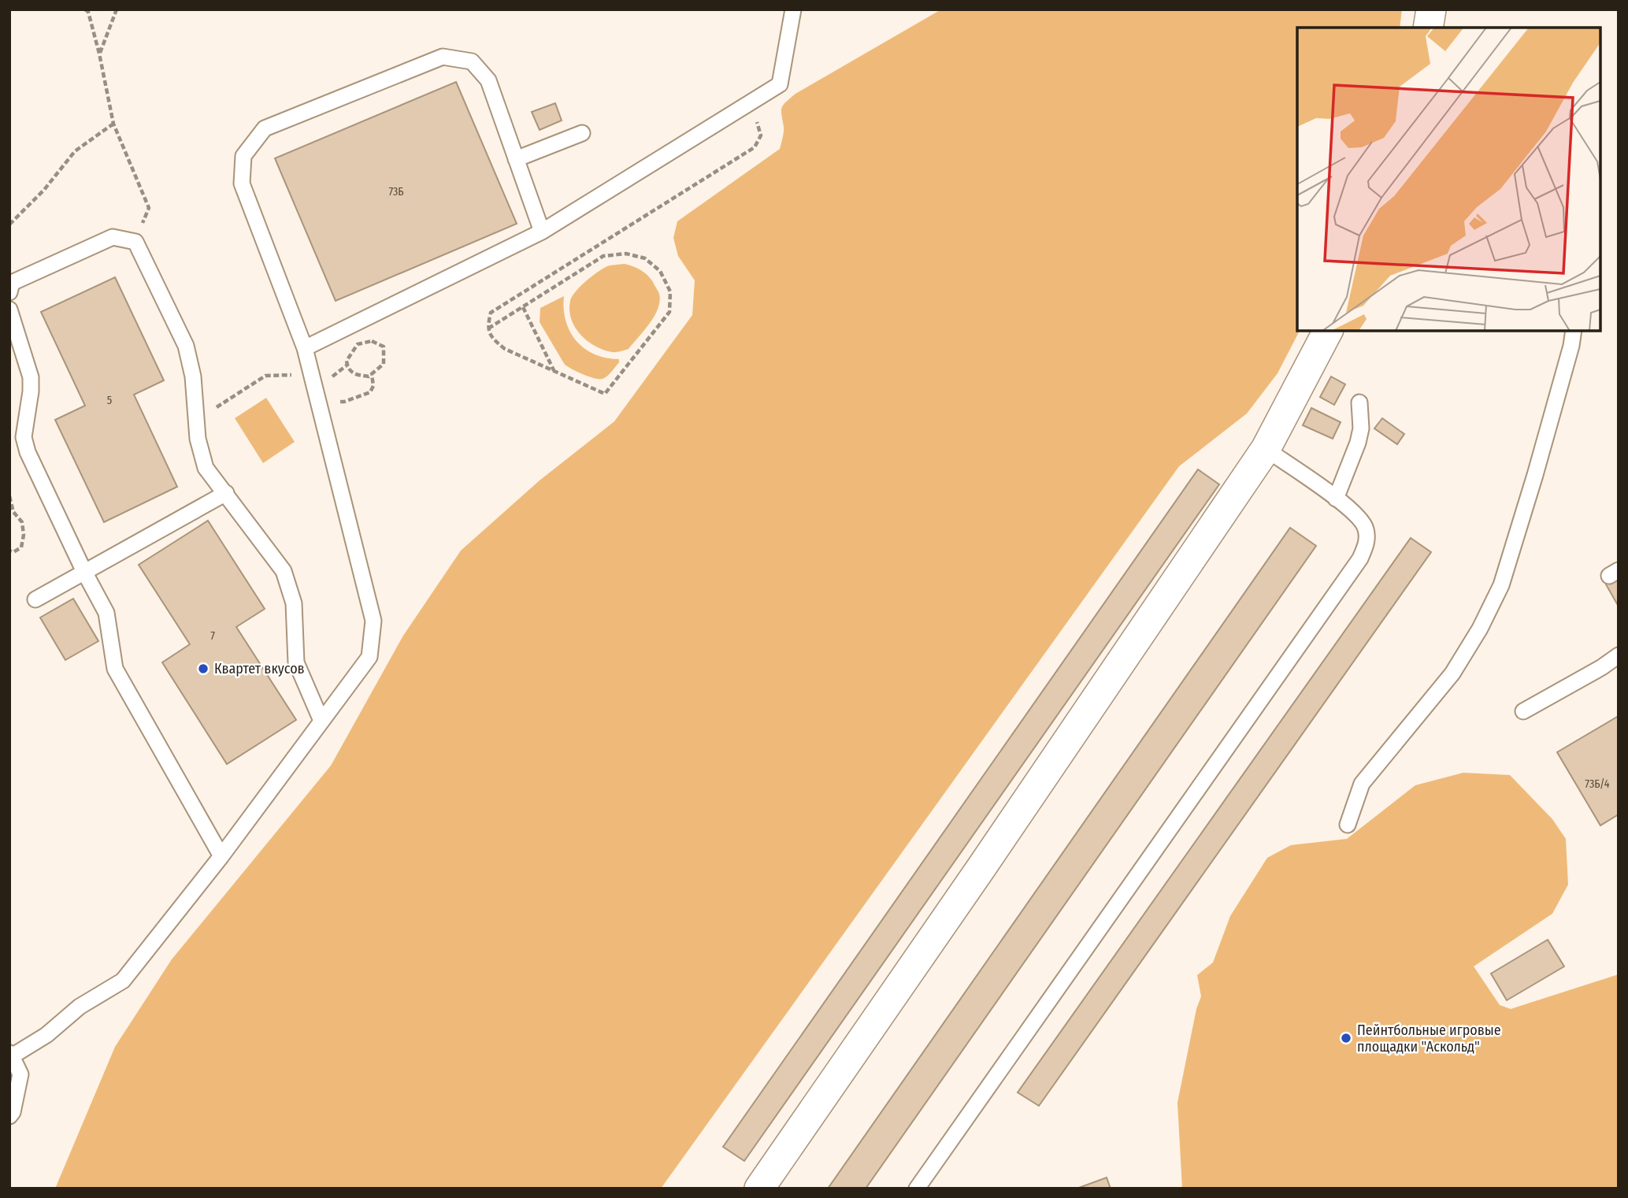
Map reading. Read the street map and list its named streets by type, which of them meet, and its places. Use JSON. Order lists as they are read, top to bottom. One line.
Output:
{"places":["Квартет вкусов","Пейнтбольные игровые площадки \"Аскольд\""],"house_numbers":["73Б","5","7","73Б/4"]}
